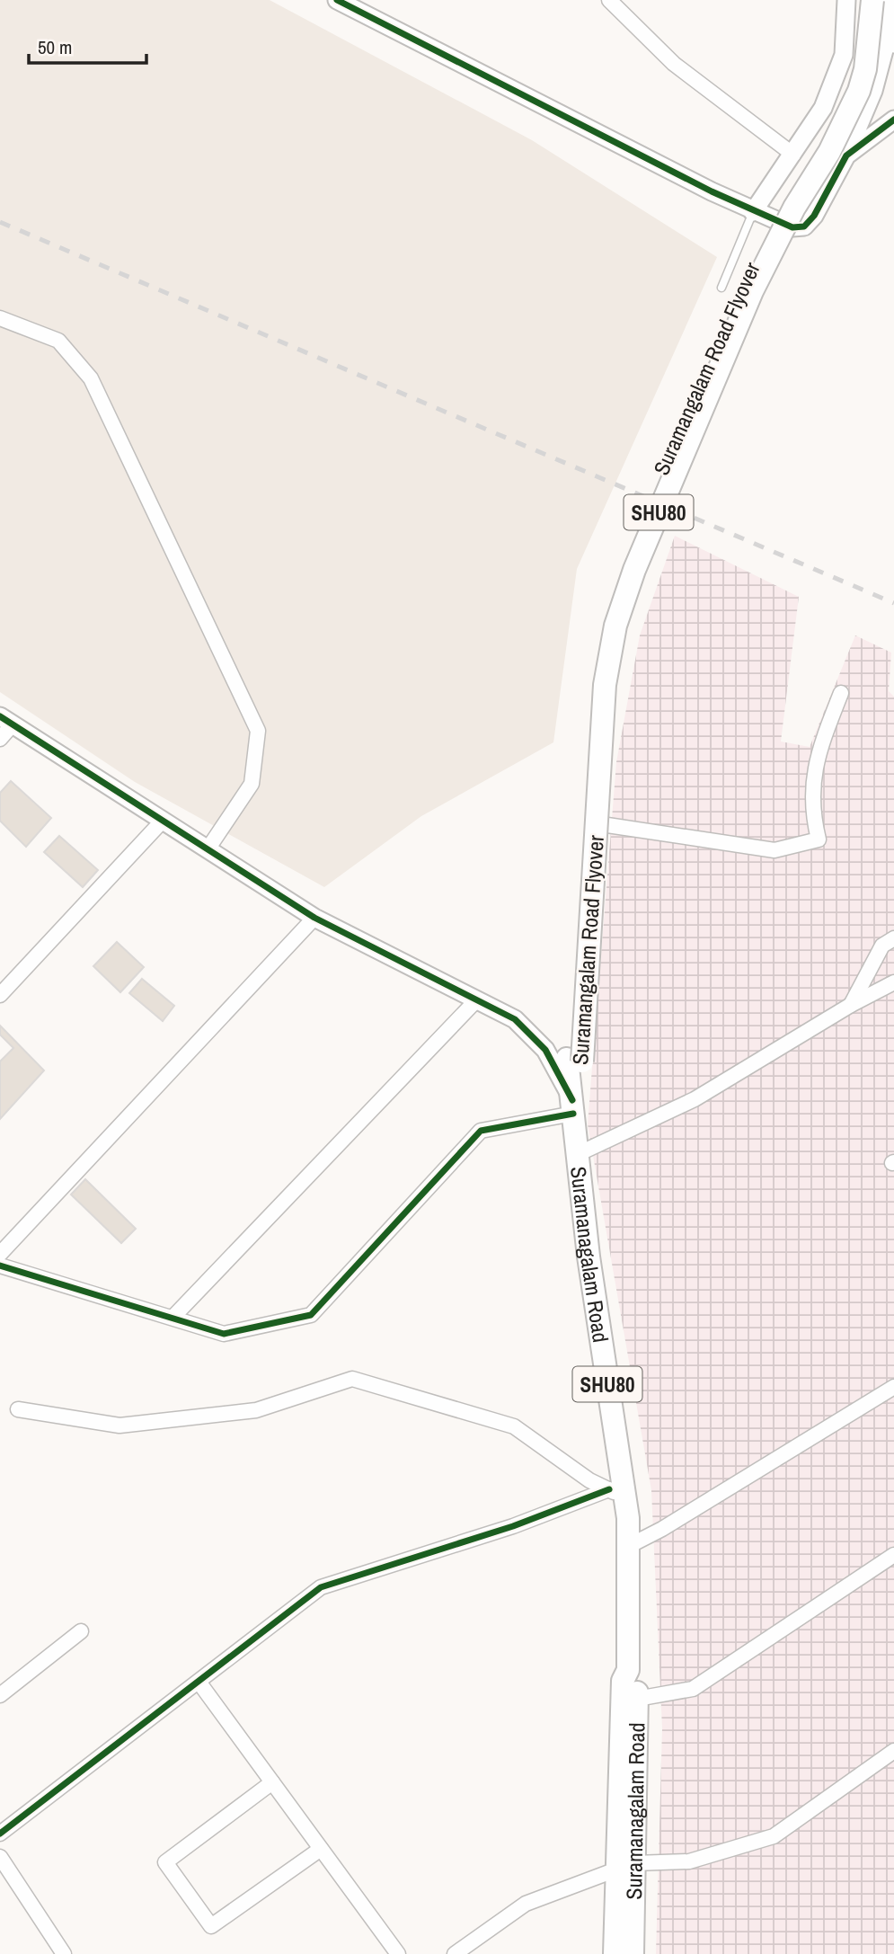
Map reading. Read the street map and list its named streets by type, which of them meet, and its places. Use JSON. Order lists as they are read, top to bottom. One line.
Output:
{"streets":{"main road":["Suramangalam Road Flyover","SHU80","Suramanagalam Road"]},"crossings":[["Suramangalam Road Flyover","Suramanagalam Road"]],"scale_bar":"50 m"}
